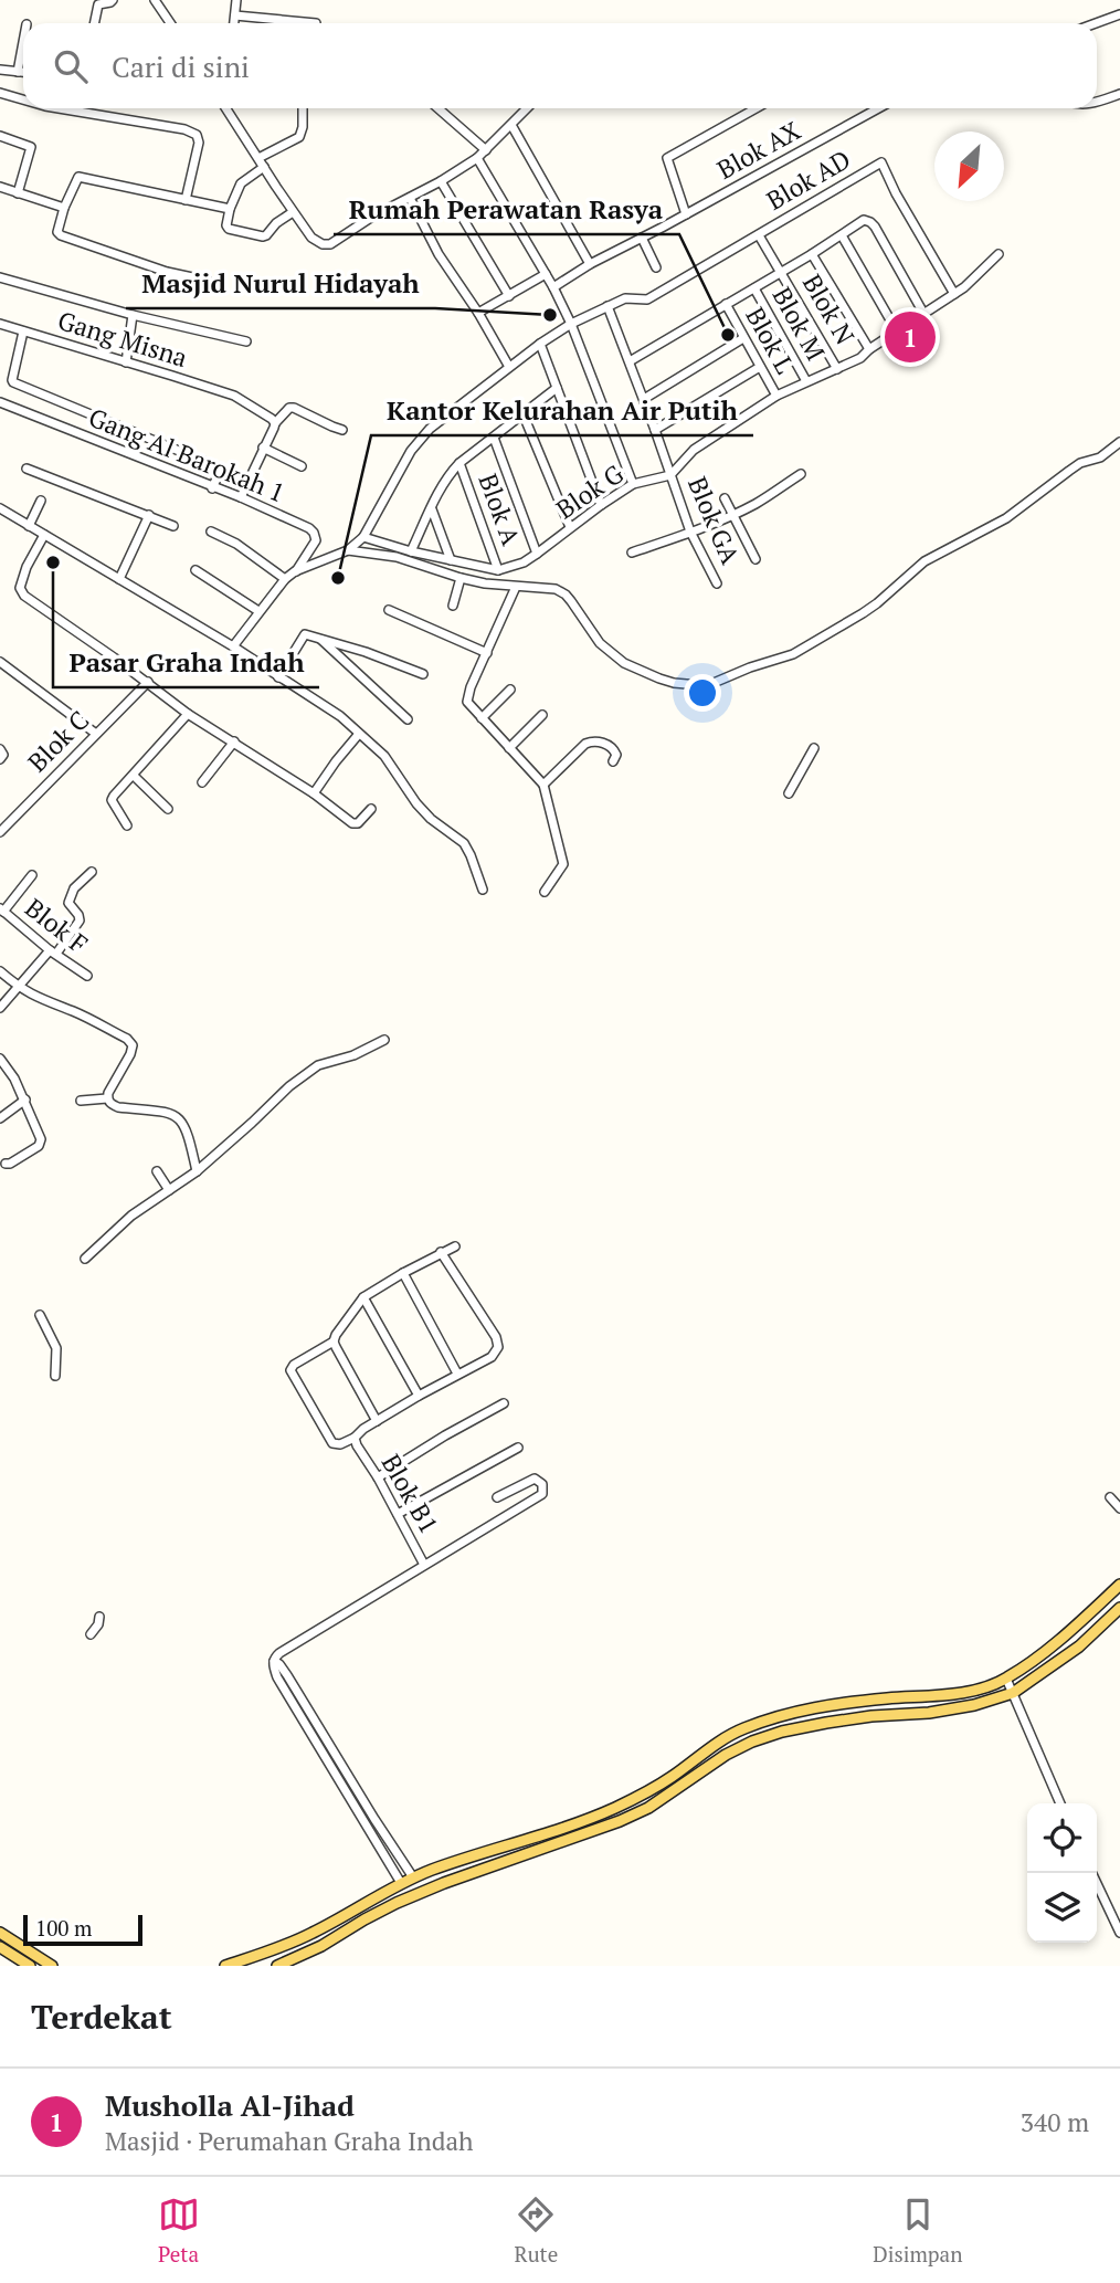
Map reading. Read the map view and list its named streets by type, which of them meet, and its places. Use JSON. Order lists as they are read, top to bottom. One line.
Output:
{"streets":{"street":["Blok AX","Blok AD","Blok N","Blok M","Gang Misna","Blok L","Gang Al Barokah 1","Blok G","Blok A","Blok GA","Blok C","Blok F","Blok B1"]},"crossings":[["Blok AD","Blok N"],["Blok G","Blok A"],["Blok G","Blok GA"]],"places":["Masjid Nurul Hidayah","Rumah Perawatan Rasya","Pasar Graha Indah","Kantor Kelurahan Air Putih"],"scale_bar":"100 m","north":"bottom left","page":{"search":"Cari di sini","pins":"1","scale":"100 m","heading":"Terdekat","list":[{"mark":"1","name":"Musholla Al-Jihad","note":"Masjid · Perumahan Graha Indah","value":"340 m"}],"nav":["Peta","Rute","Disimpan"]}}
